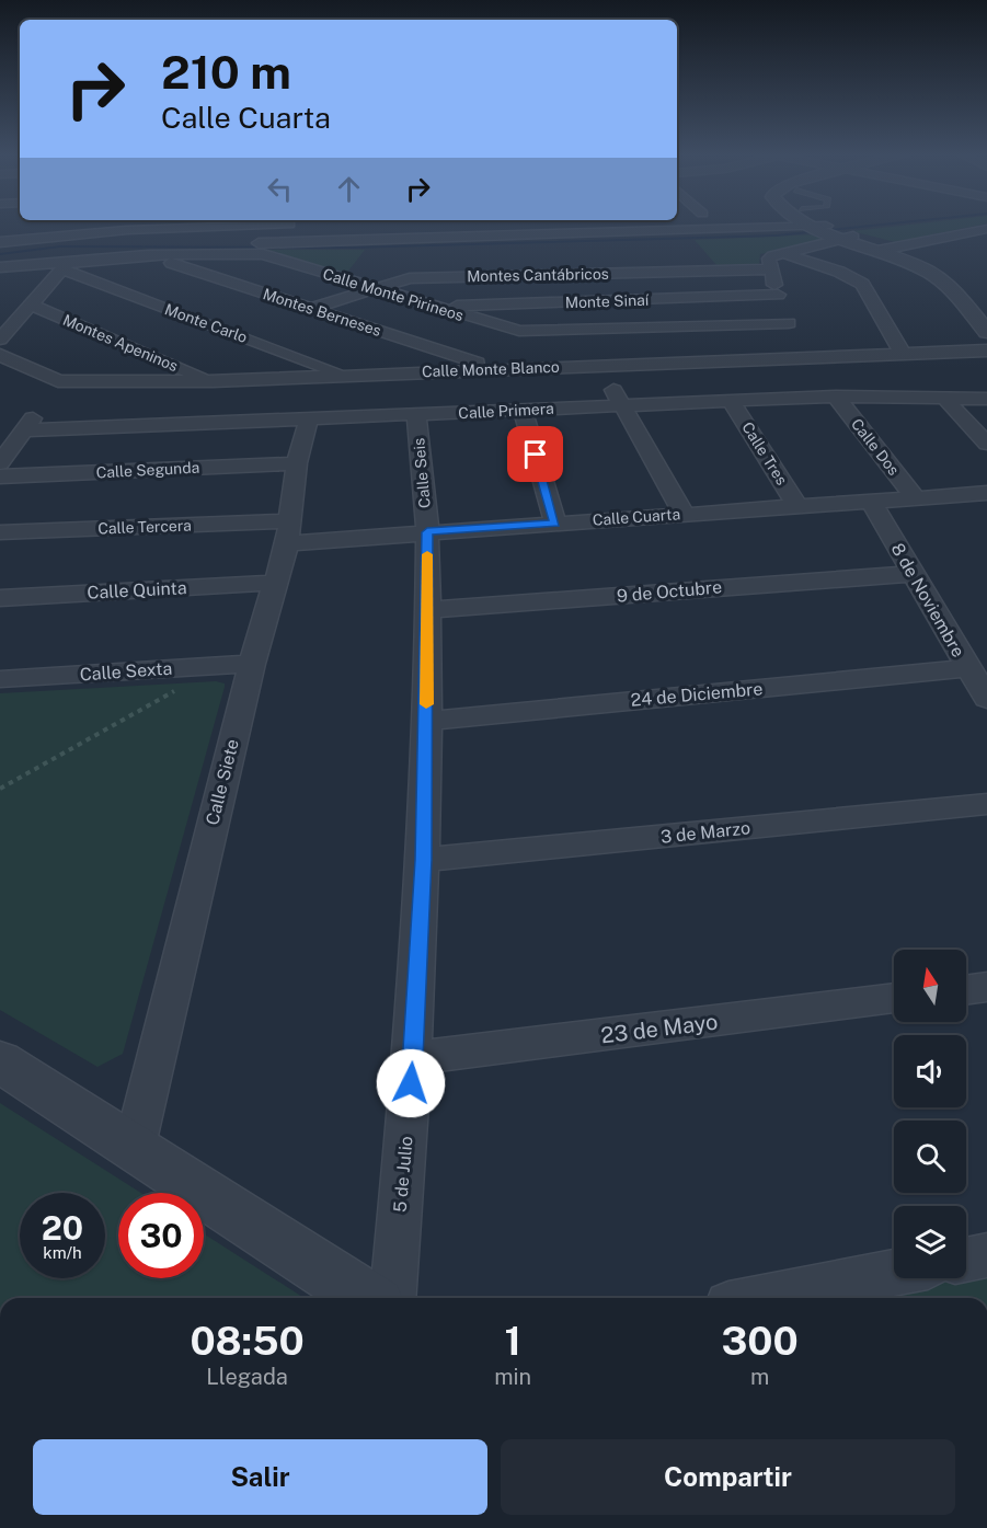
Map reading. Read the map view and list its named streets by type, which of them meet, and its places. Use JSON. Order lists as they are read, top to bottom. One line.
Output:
{"streets":{"street":["Montes Cantábricos","Calle Monte Pirineos","Monte Sinaí","Montes Berneses","Monte Carlo","Montes Apeninos","Calle Monte Blanco","Calle Primera","Calle Dos","Calle Tres","Calle Segunda","Calle Seis","Calle Cuarta","Calle Tercera","Calle Quinta","9 de Octubre","8 de Noviembre","Calle Sexta","24 de Diciembre","Calle Siete","3 de Marzo","23 de Mayo","5 de Julio"]},"crossings":[["Montes Cantábricos","Calle Monte Pirineos"],["Montes Cantábricos","Montes Berneses"],["Calle Monte Pirineos","Monte Sinaí"],["Calle Monte Pirineos","Montes Berneses"],["Calle Monte Pirineos","Monte Carlo"],["Calle Monte Pirineos","Calle Monte Blanco"],["Montes Berneses","Calle Monte Blanco"],["Monte Carlo","Calle Monte Blanco"],["Montes Apeninos","Calle Monte Blanco"],["Calle Primera","Calle Dos"],["Calle Primera","Calle Tres"],["Calle Primera","Calle Seis"],["Calle Primera","Calle Siete"],["Calle Dos","Calle Cuarta"],["Calle Tres","Calle Cuarta"],["Calle Segunda","Calle Siete"],["Calle Seis","Calle Cuarta"],["Calle Seis","5 de Julio"],["Calle Cuarta","Calle Tercera"],["Calle Cuarta","8 de Noviembre"],["Calle Cuarta","Calle Siete"],["Calle Cuarta","5 de Julio"],["Calle Tercera","Calle Siete"],["Calle Quinta","Calle Siete"],["9 de Octubre","8 de Noviembre"],["9 de Octubre","5 de Julio"],["8 de Noviembre","24 de Diciembre"],["Calle Sexta","Calle Siete"],["24 de Diciembre","5 de Julio"],["3 de Marzo","5 de Julio"],["23 de Mayo","5 de Julio"]],"north":"top","page":{"turn":["210 m","Calle Cuarta"],"speed":"20 km/h","limit":"30","eta":["08:50","Llegada","1","min","300","m"],"buttons":["Salir","Compartir"]}}
